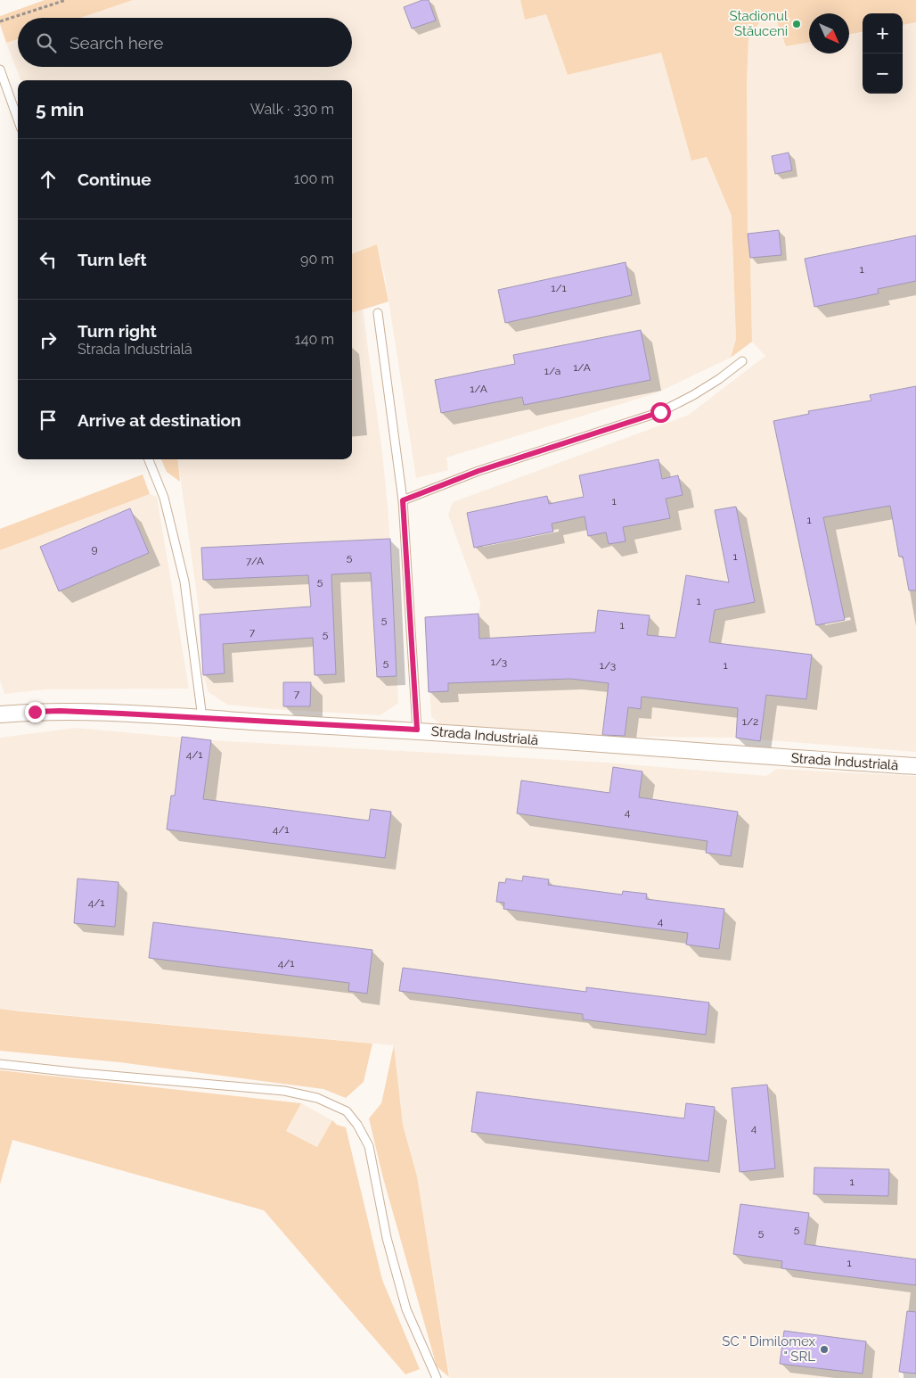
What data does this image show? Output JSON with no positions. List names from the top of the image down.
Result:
{
  "streets": {
    "street": ["Strada Industrială"]
  },
  "places": ["Stadionul Stăuceni", "SC \" Dimilomex \" SRL"],
  "house_numbers": [
    "1",
    "1/1",
    "1/A",
    "1/a",
    "1/A",
    "1",
    "1",
    "9",
    "1",
    "5",
    "7/A",
    "5",
    "1",
    "5",
    "1",
    "7",
    "5",
    "1/3",
    "5",
    "1/3",
    "1",
    "7",
    "1/2",
    "4/1",
    "4",
    "4/1",
    "4/1",
    "4",
    "4/1",
    "4",
    "1",
    "5",
    "5",
    "1"
  ],
  "north": "bottom right",
  "page": {
    "map_buttons": ["+", "−"],
    "search": "Search here",
    "heading": ["5 min", "Walk · 330 m"],
    "list": [
      ["Continue", "100 m"],
      ["Turn left", "90 m"],
      ["Turn right", "Strada Industrială", "140 m"],
      "Arrive at destination"
    ]
  }
}
